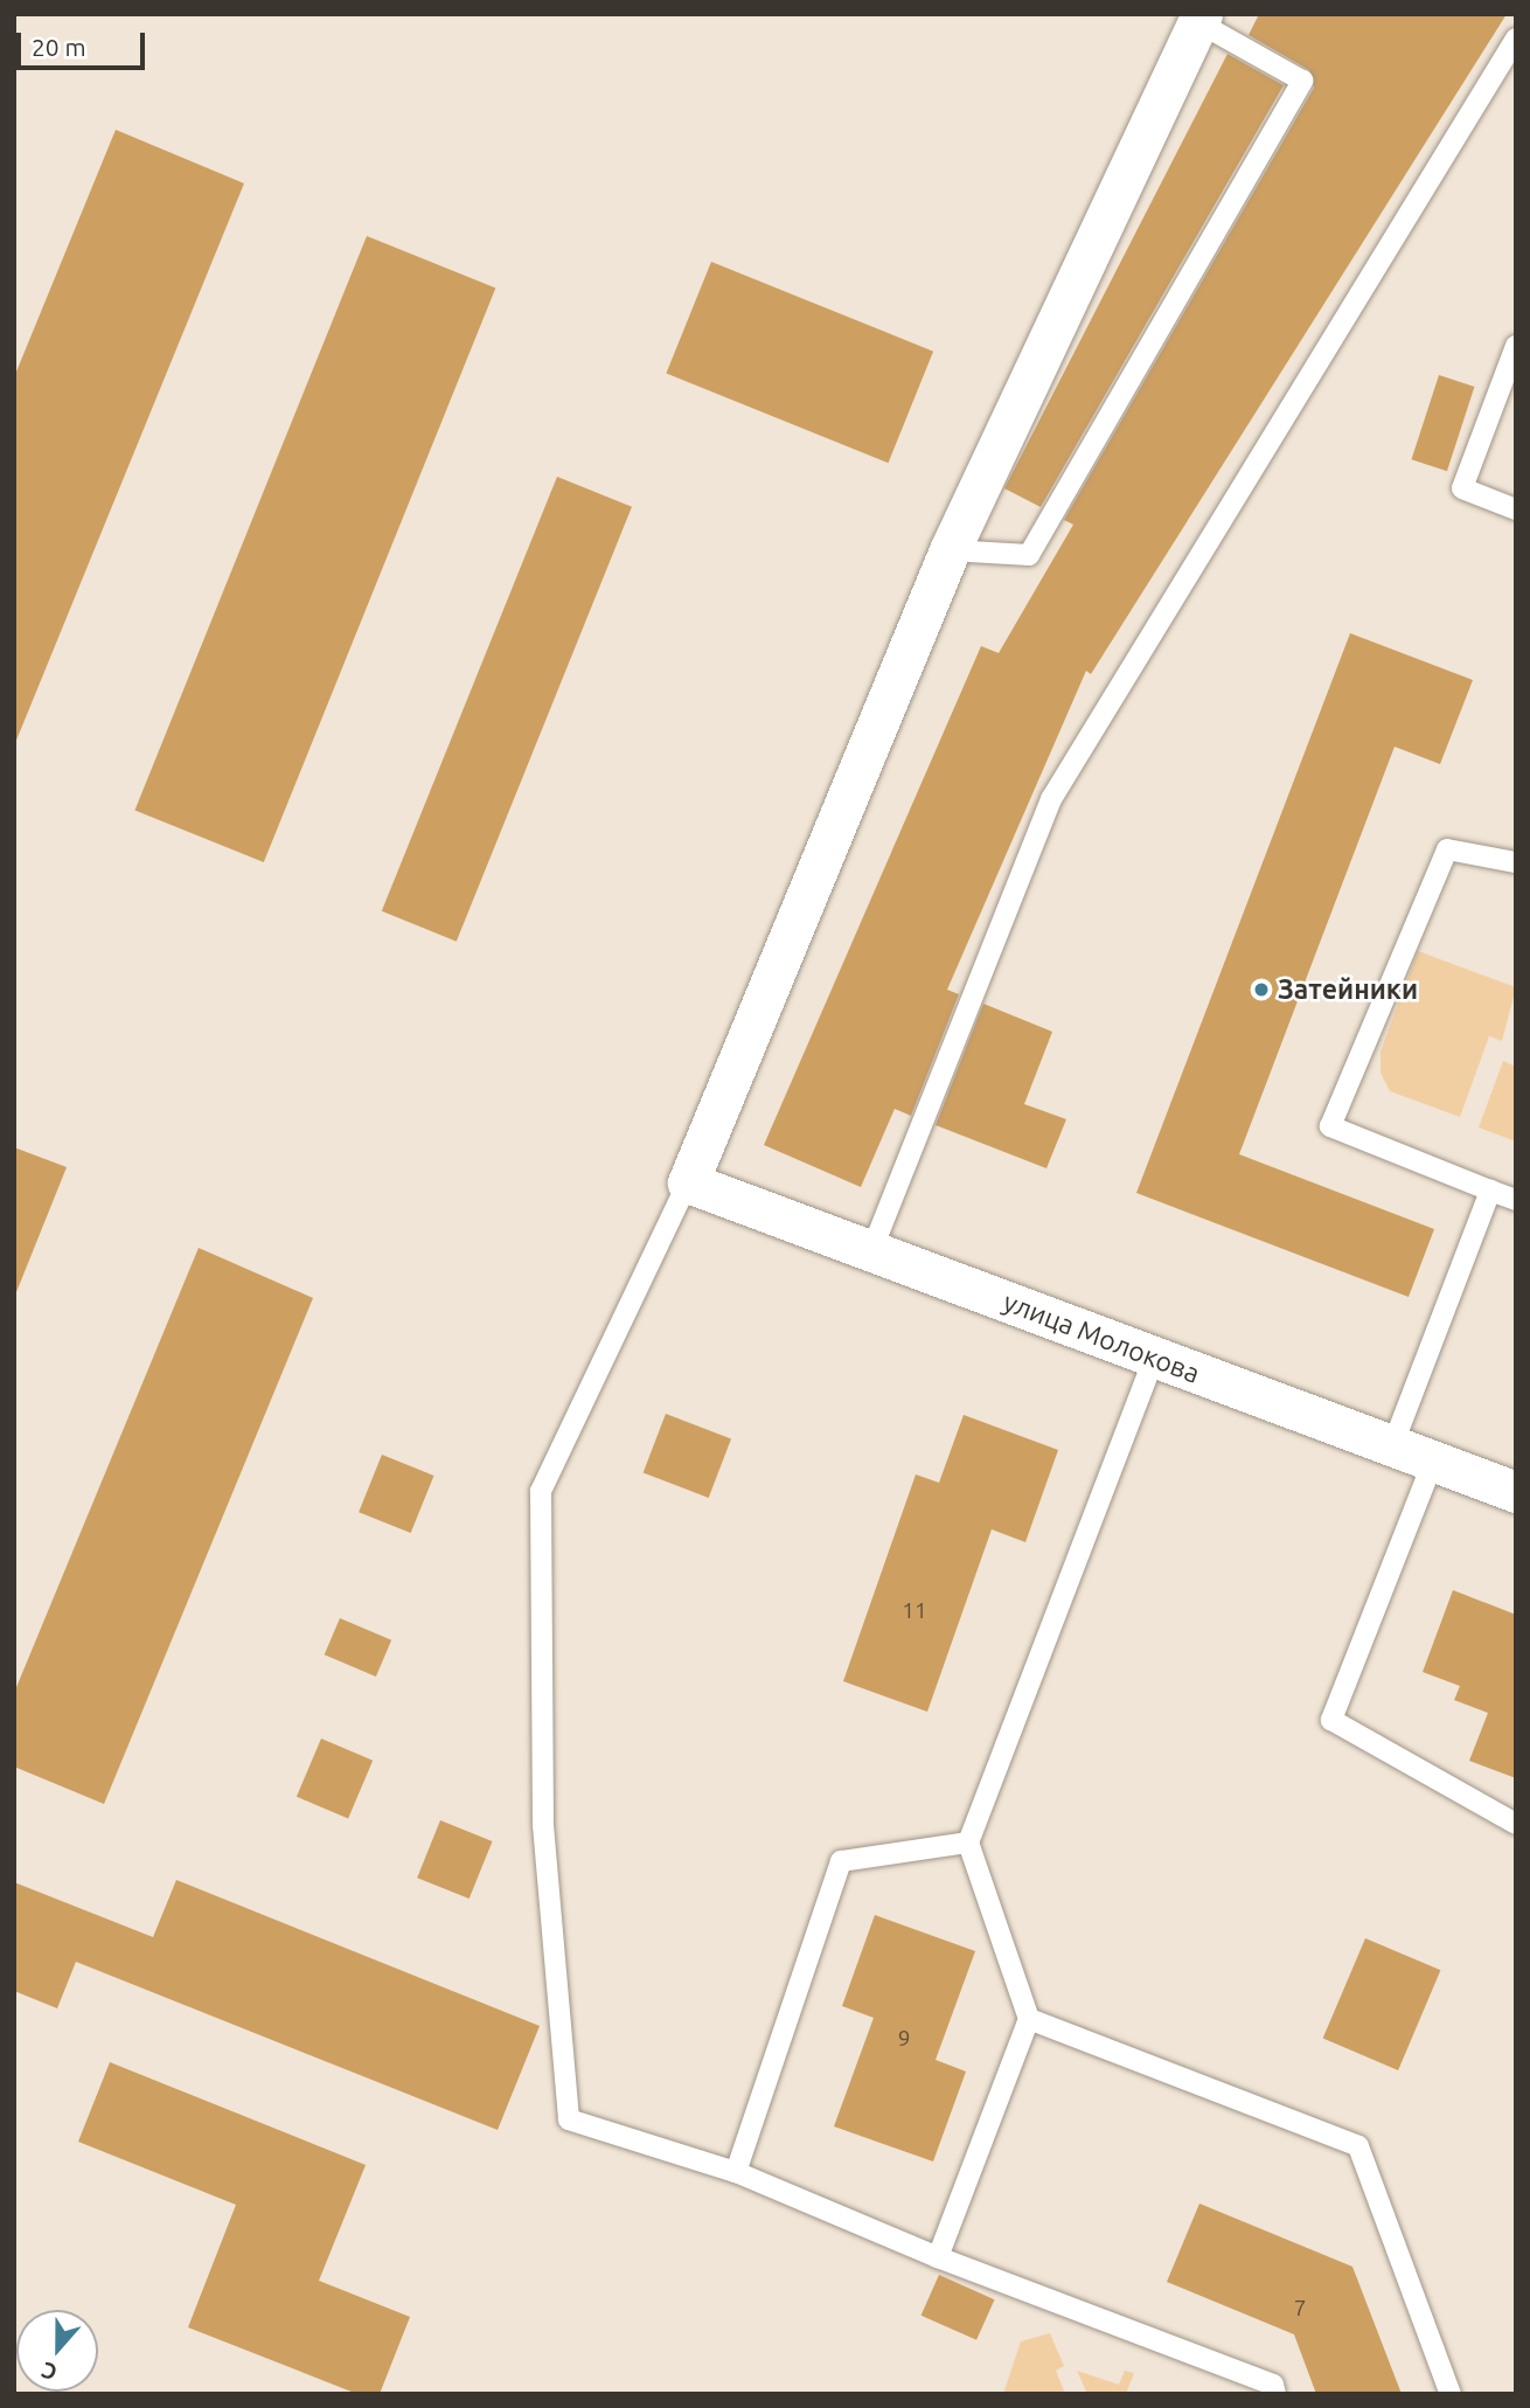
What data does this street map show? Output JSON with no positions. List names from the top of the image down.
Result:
{
  "streets": {
    "street": ["улица Молокова"]
  },
  "places": ["Затейники"],
  "house_numbers": ["11", "9", "7"],
  "scale_bar": "20 m",
  "north": "bottom"
}
